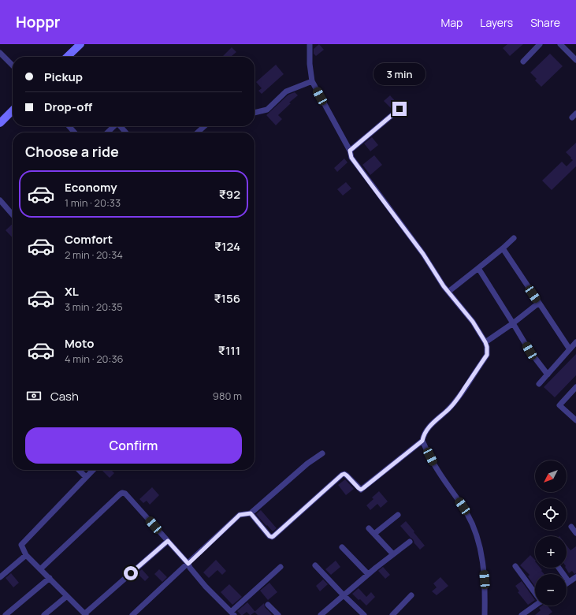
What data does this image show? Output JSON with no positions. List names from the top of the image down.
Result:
{
  "north": "bottom left",
  "page": {
    "header": "Hoppr",
    "nav": ["Map", "Layers", "Share"],
    "banner": ["Pickup", "Drop-off"],
    "bubble": "3 min",
    "heading": "Choose a ride",
    "list": [
      {
        "name": "Economy",
        "note": "1 min · 20:33",
        "value": "₹92"
      },
      {
        "name": "Comfort",
        "note": "2 min · 20:34",
        "value": "₹124"
      },
      {
        "name": "XL",
        "note": "3 min · 20:35",
        "value": "₹156"
      },
      {
        "name": "Moto",
        "note": "4 min · 20:36",
        "value": "₹111"
      }
    ],
    "pay": ["Cash", "980 m"],
    "buttons": "Confirm",
    "map_buttons": ["+", "−"]
  }
}
